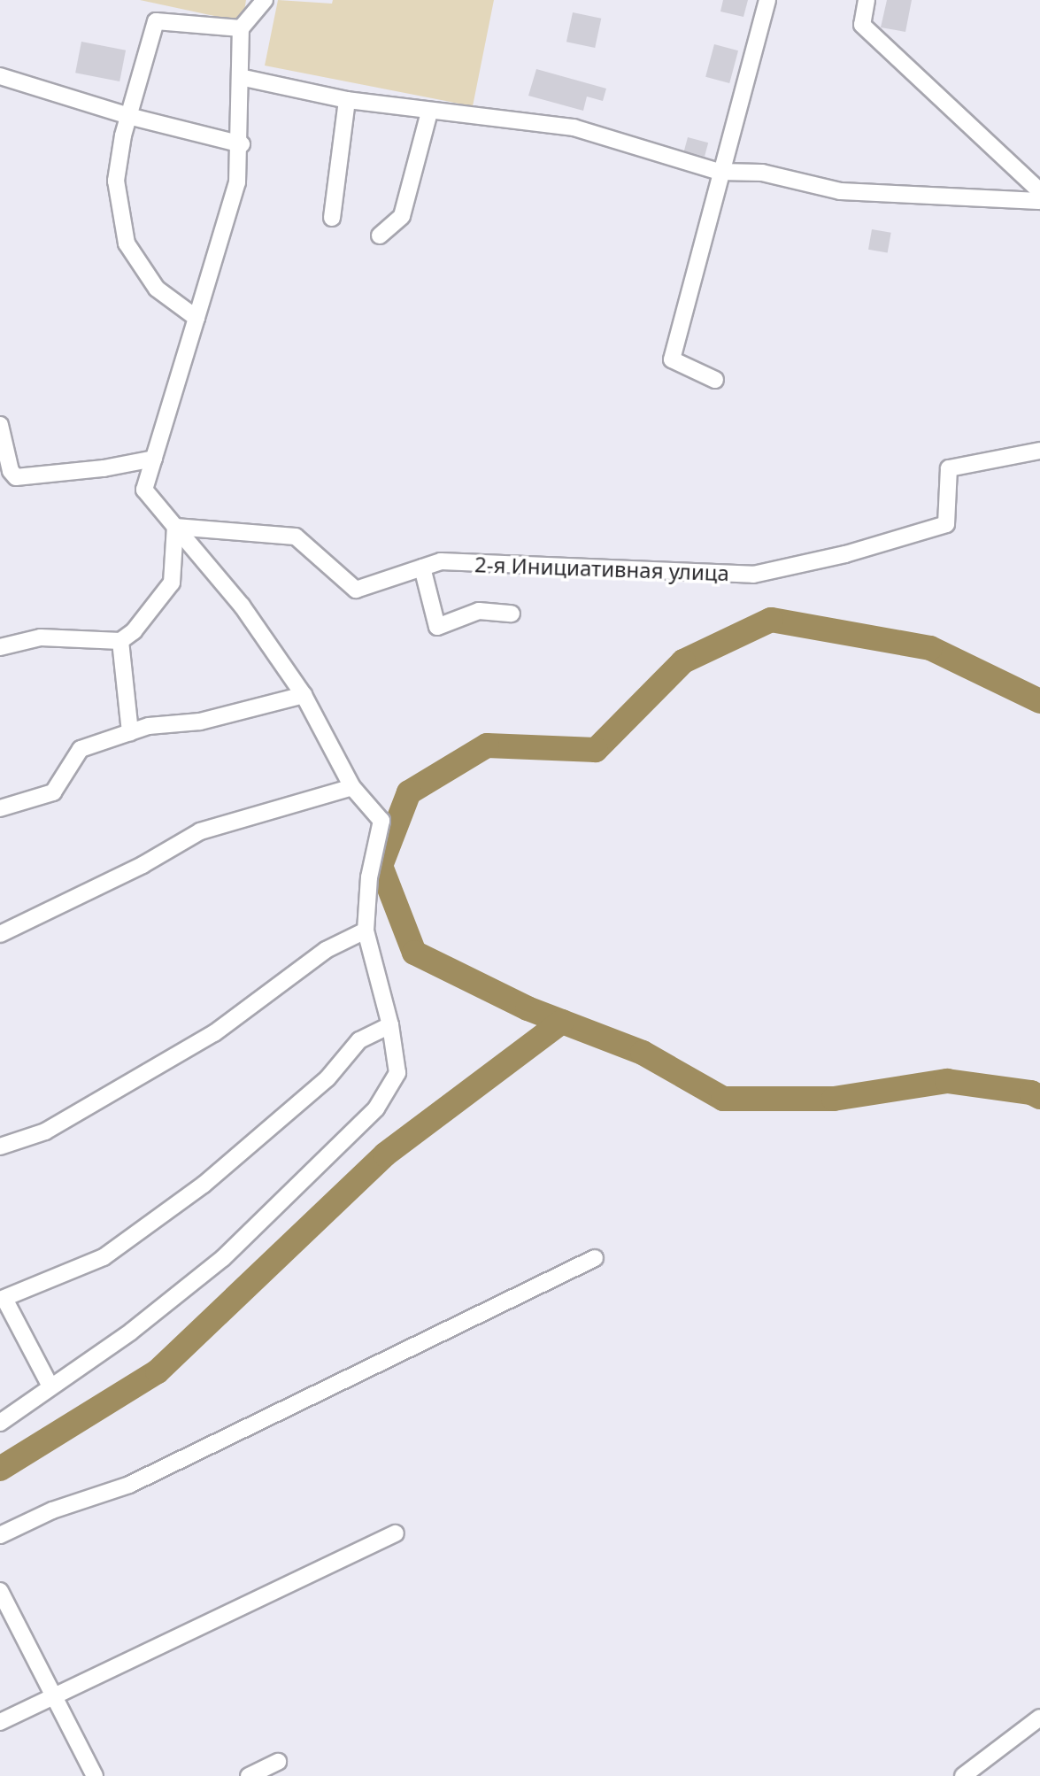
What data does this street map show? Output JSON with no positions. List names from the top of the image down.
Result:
{
  "streets": {
    "street": ["2-я Инициативная улица"]
  }
}
